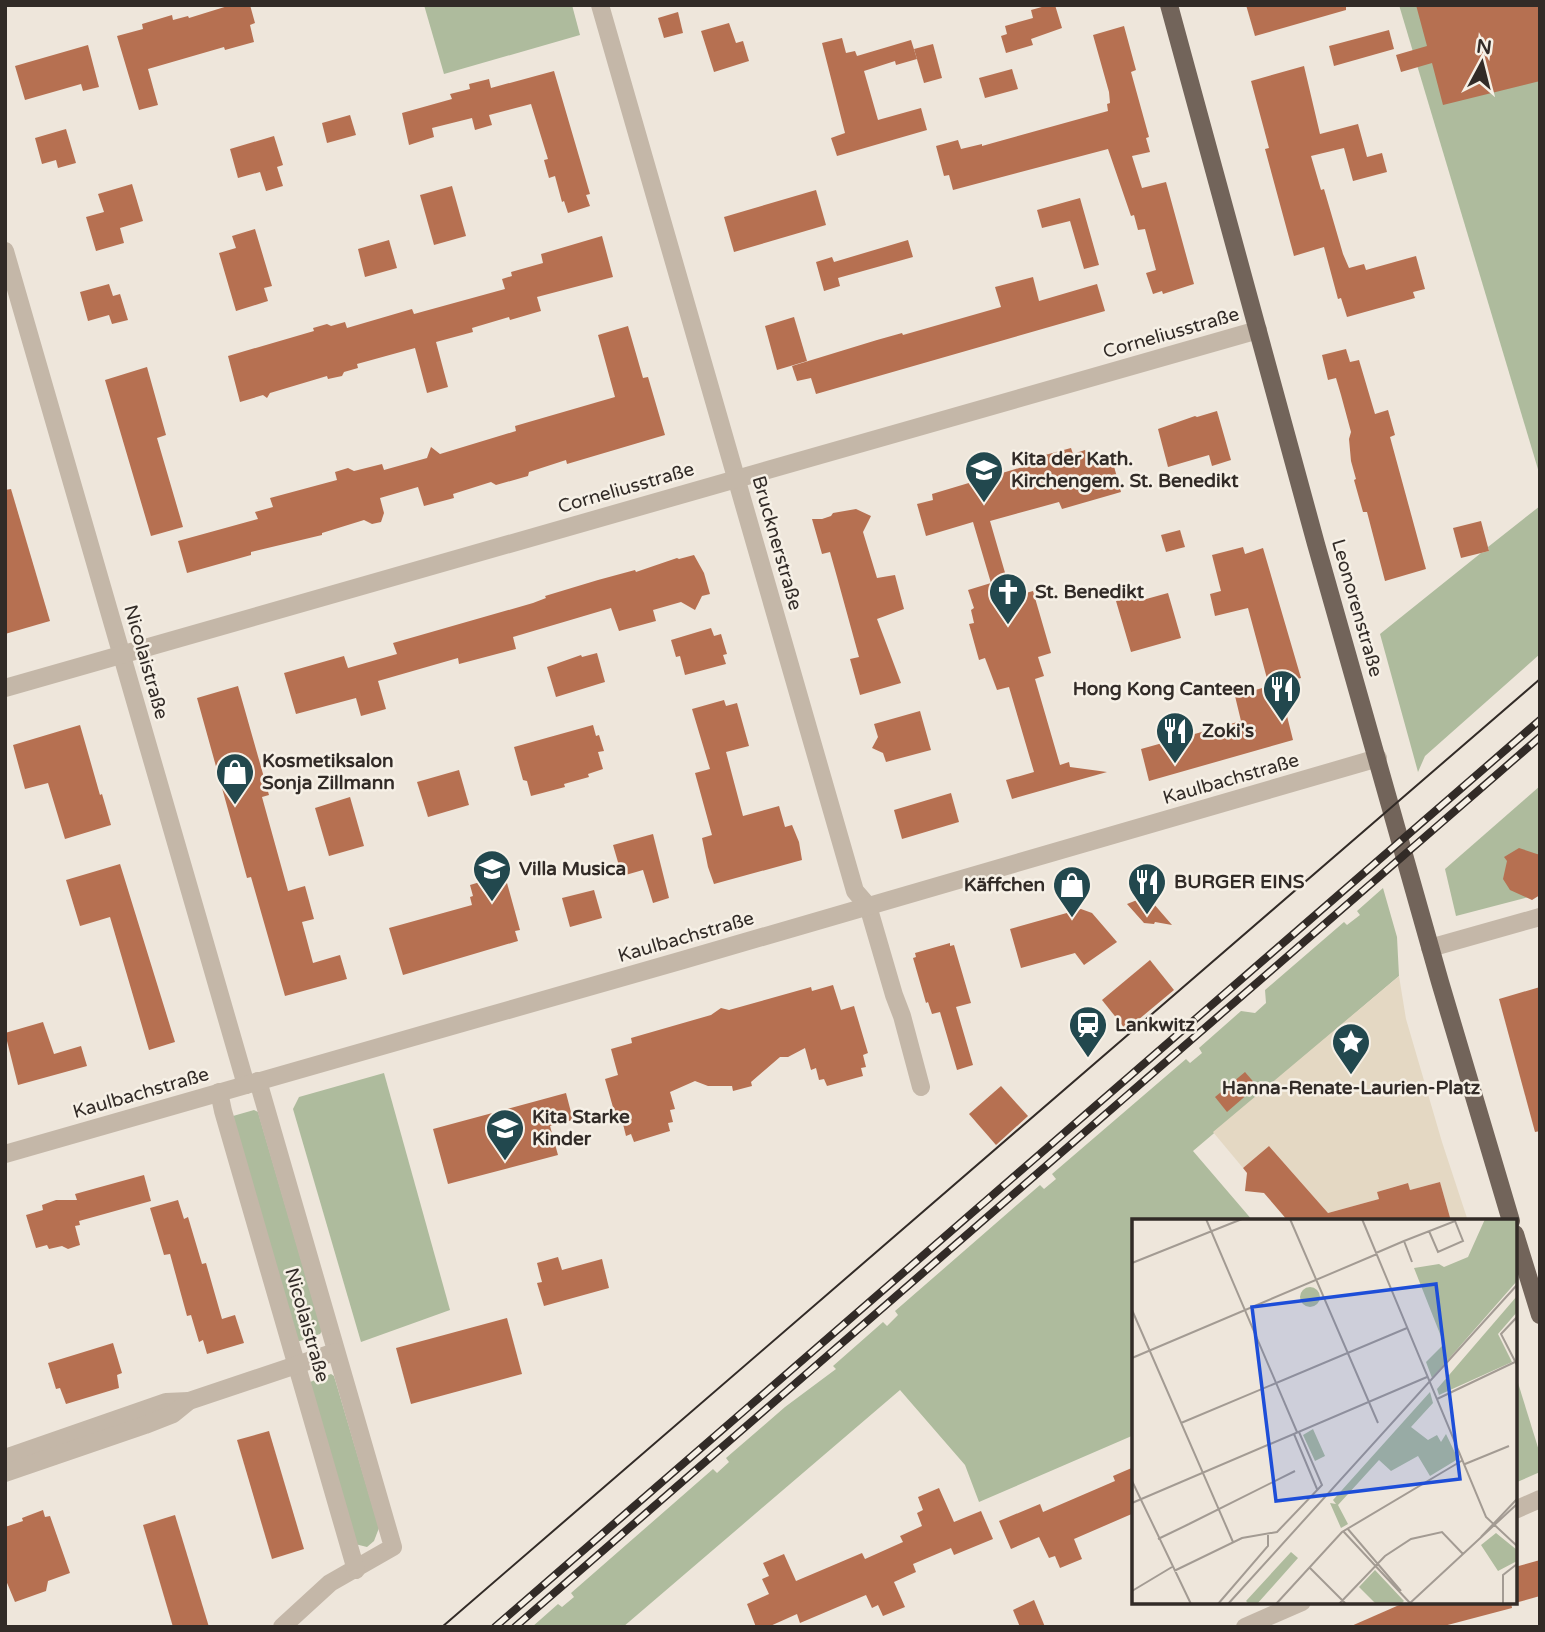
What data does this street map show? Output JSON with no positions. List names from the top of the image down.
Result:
{
  "streets": {
    "main road": ["Leonorenstraße"],
    "street": [
      "Corneliusstraße",
      "Brucknerstraße",
      "Nicolaistraße",
      "Kaulbachstraße"
    ]
  },
  "crossings": [
    ["Corneliusstraße", "Brucknerstraße"],
    ["Corneliusstraße", "Leonorenstraße"],
    ["Corneliusstraße", "Nicolaistraße"],
    ["Brucknerstraße", "Kaulbachstraße"],
    ["Leonorenstraße", "Kaulbachstraße"],
    ["Nicolaistraße", "Kaulbachstraße"]
  ],
  "places": {
    "school or university": ["Kita der Kath. Kirchengem. St. Benedikt", "Villa Musica", "Kita Starke Kinder"],
    "church": ["St. Benedikt"],
    "restaurant": ["Hong Kong Canteen", "Zoki's", "BURGER EINS"],
    "shop": ["Kosmetiksalon Sonja Zillmann", "Käffchen"],
    "station": ["Lankwitz"],
    "place": ["Hanna-Renate-Laurien-Platz"]
  },
  "north": "top"
}
